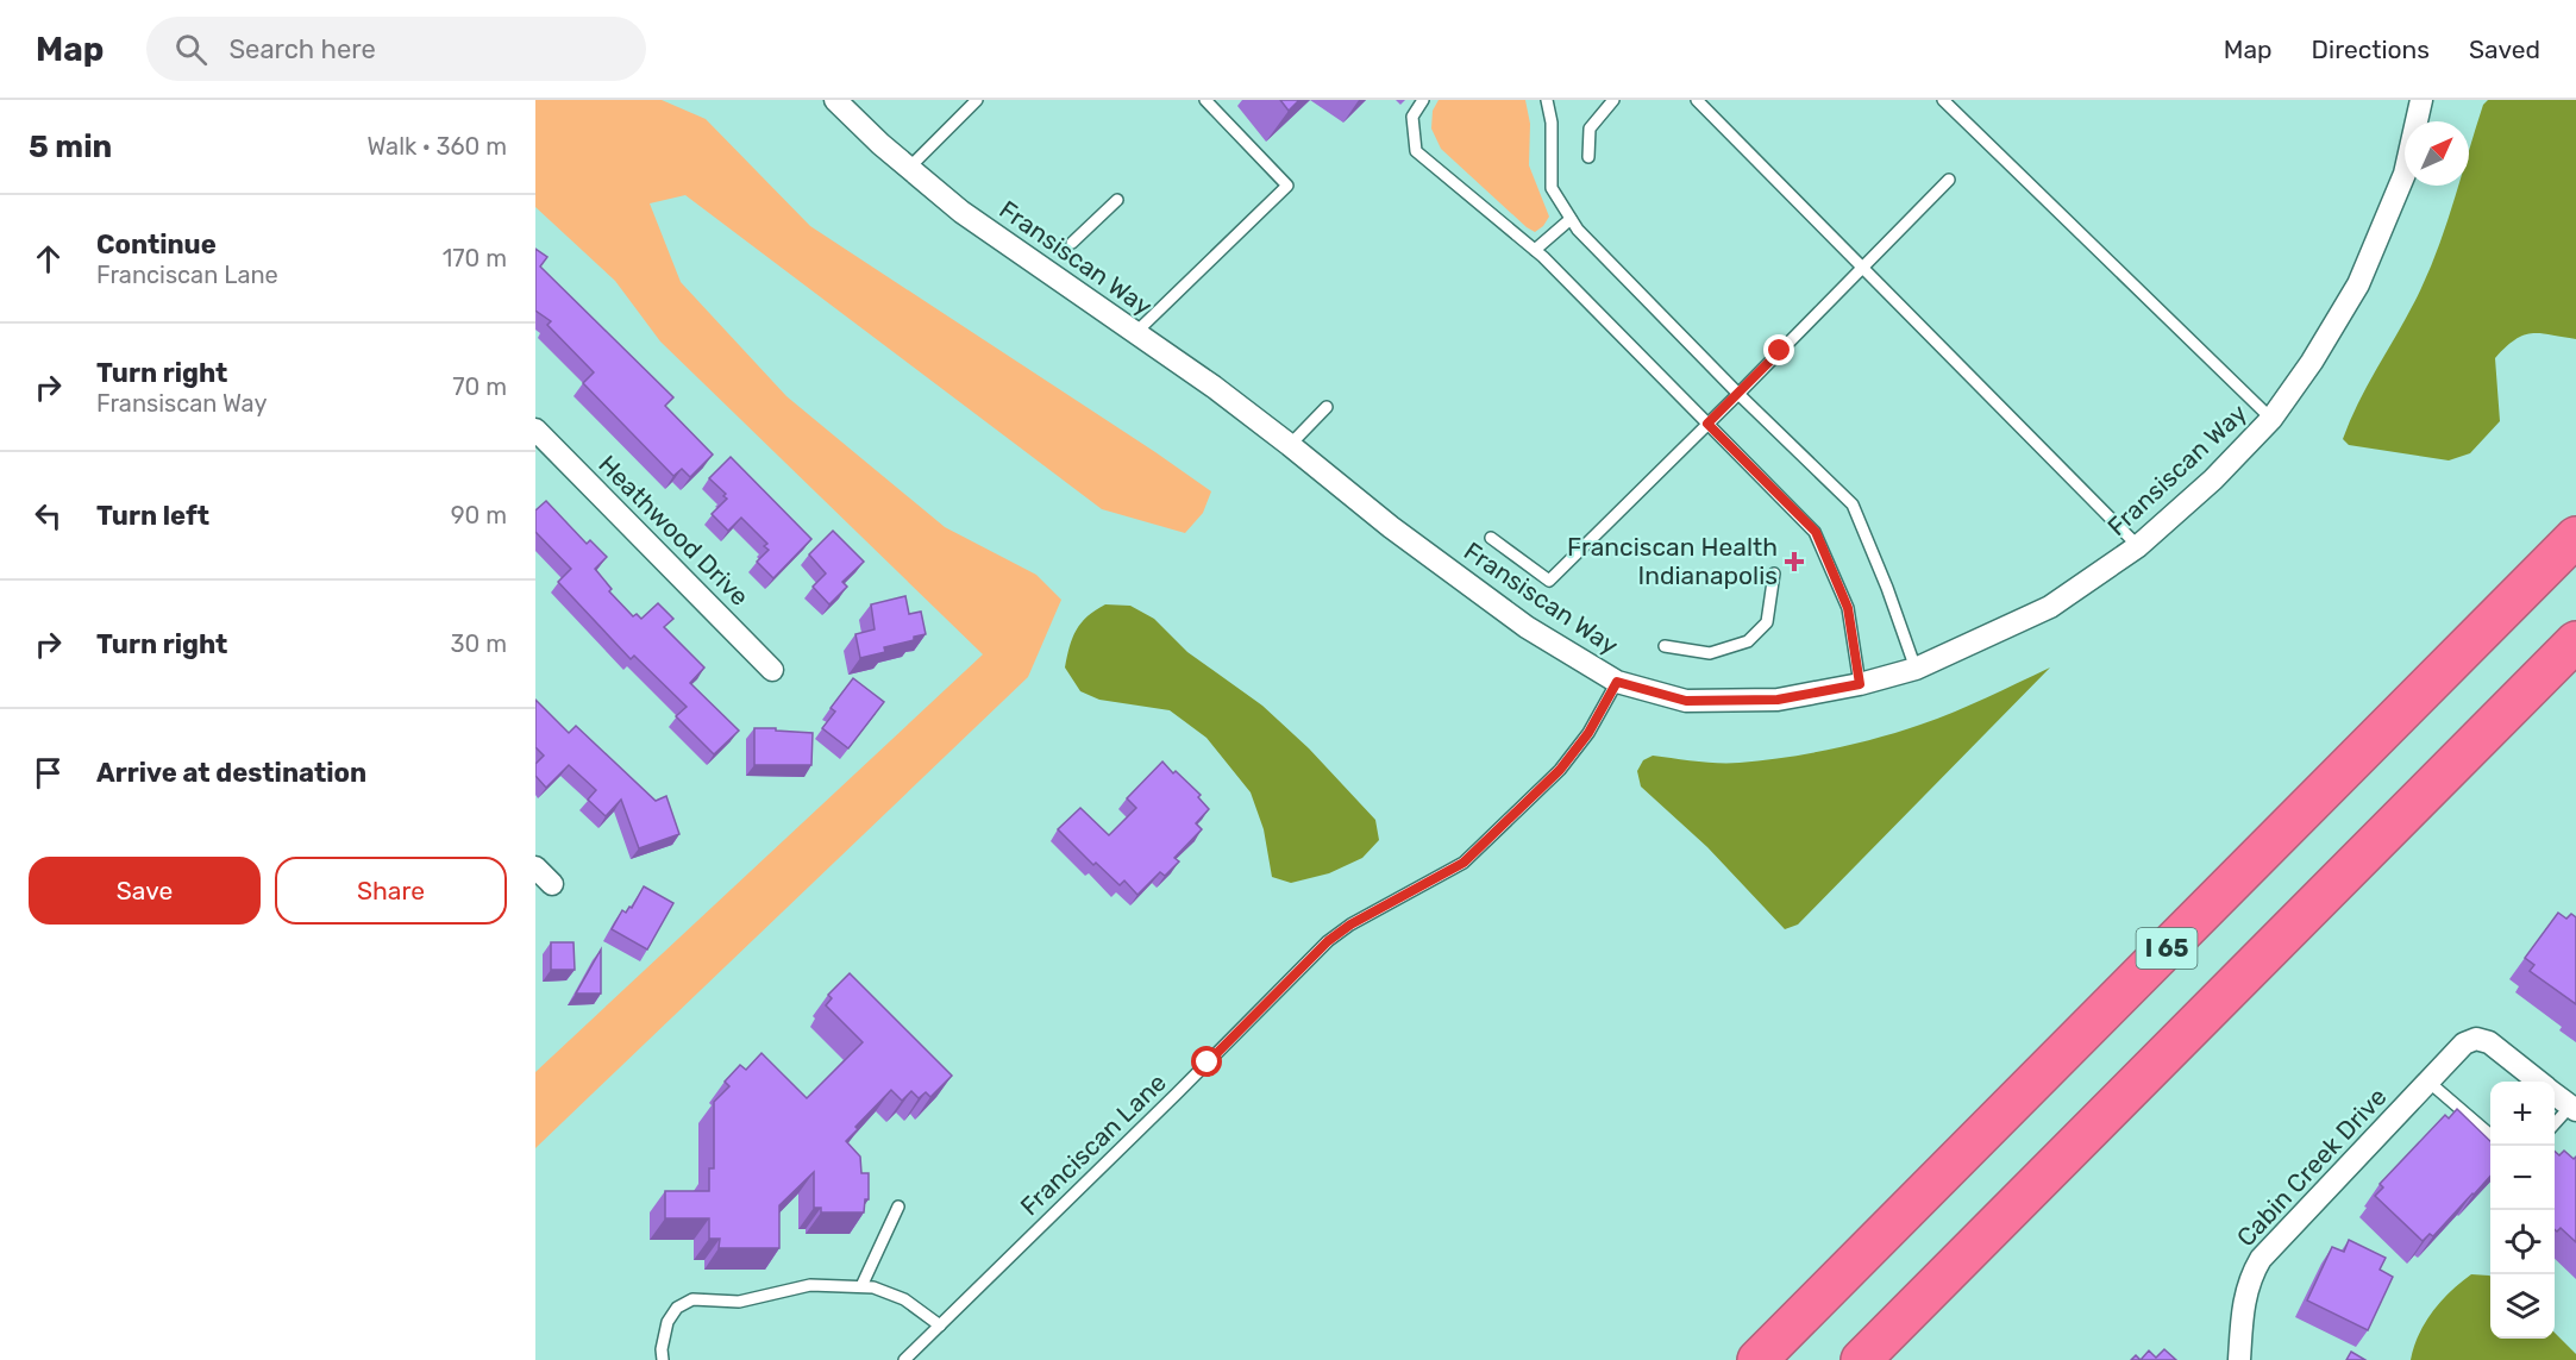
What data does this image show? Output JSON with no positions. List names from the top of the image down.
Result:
{
  "streets": {
    "highway": ["I 65"],
    "street": ["Fransiscan Way", "Heathwood Drive", "Cabin Creek Drive"],
    "lane": ["Franciscan Lane"]
  },
  "crossings": [
    ["Fransiscan Way", "Franciscan Lane"]
  ],
  "places": {
    "health": ["Franciscan Health Indianapolis"]
  },
  "north": "top right",
  "page": {
    "header": "Map",
    "search": "Search here",
    "nav": ["Map", "Directions", "Saved"],
    "heading": ["5 min", "Walk · 360 m"],
    "list": [
      ["Continue", "Franciscan Lane", "170 m"],
      ["Turn right", "Fransiscan Way", "70 m"],
      ["Turn left", "90 m"],
      ["Turn right", "30 m"],
      "Arrive at destination"
    ],
    "buttons": ["Save", "Share"],
    "map_buttons": ["+", "−"]
  }
}
